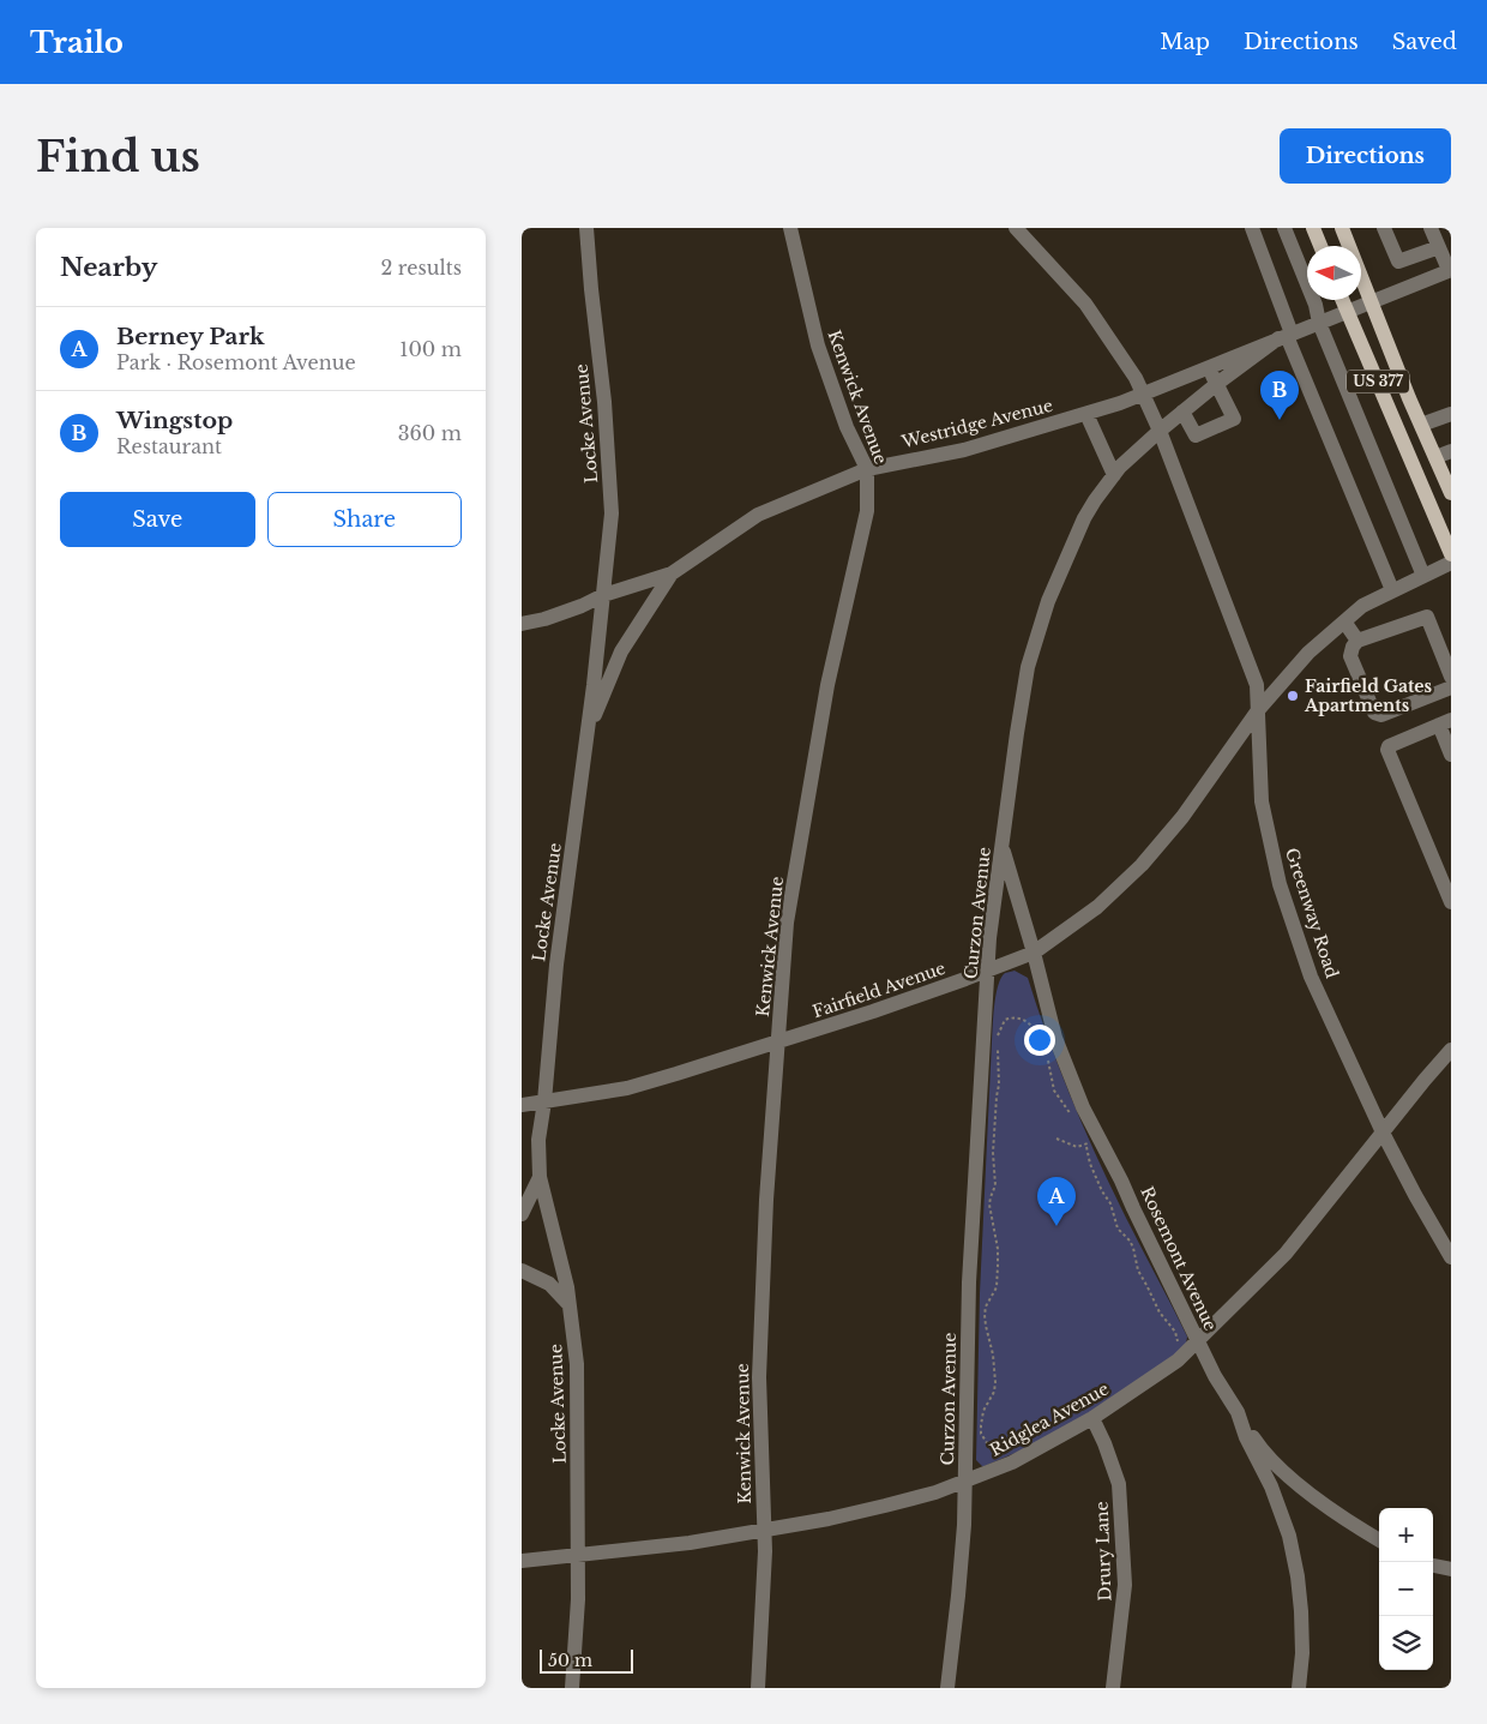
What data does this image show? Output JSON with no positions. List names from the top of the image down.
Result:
{
  "streets": {
    "main road": ["US 377"],
    "street": [
      "Kenwick Avenue",
      "Locke Avenue",
      "Westridge Avenue",
      "Curzon Avenue",
      "Greenway Road",
      "Fairfield Avenue",
      "Rosemont Avenue",
      "Ridglea Avenue",
      "Drury Lane"
    ]
  },
  "crossings": [
    ["US 377", "Westridge Avenue"],
    ["Kenwick Avenue", "Westridge Avenue"],
    ["Kenwick Avenue", "Fairfield Avenue"],
    ["Kenwick Avenue", "Ridglea Avenue"],
    ["Locke Avenue", "Westridge Avenue"],
    ["Locke Avenue", "Fairfield Avenue"],
    ["Locke Avenue", "Ridglea Avenue"],
    ["Curzon Avenue", "Greenway Road"],
    ["Curzon Avenue", "Fairfield Avenue"],
    ["Curzon Avenue", "Rosemont Avenue"],
    ["Curzon Avenue", "Ridglea Avenue"],
    ["Greenway Road", "Fairfield Avenue"],
    ["Greenway Road", "Ridglea Avenue"],
    ["Fairfield Avenue", "Rosemont Avenue"],
    ["Rosemont Avenue", "Ridglea Avenue"],
    ["Ridglea Avenue", "Drury Lane"]
  ],
  "places": ["Fairfield Gates Apartments"],
  "scale_bar": "50 m",
  "north": "left",
  "page": {
    "header": "Trailo",
    "nav": ["Map", "Directions", "Saved"],
    "buttons": [
      "Directions",
      ["Save", "Share"]
    ],
    "title": "Find us",
    "heading": ["Nearby", "2 results"],
    "list": [
      {
        "mark": "A",
        "name": "Berney Park",
        "note": "Park · Rosemont Avenue",
        "value": "100 m"
      },
      {
        "mark": "B",
        "name": "Wingstop",
        "note": "Restaurant",
        "value": "360 m"
      }
    ],
    "pins": ["B", "A"],
    "map_buttons": ["+", "−"],
    "scale": "50 m"
  }
}
